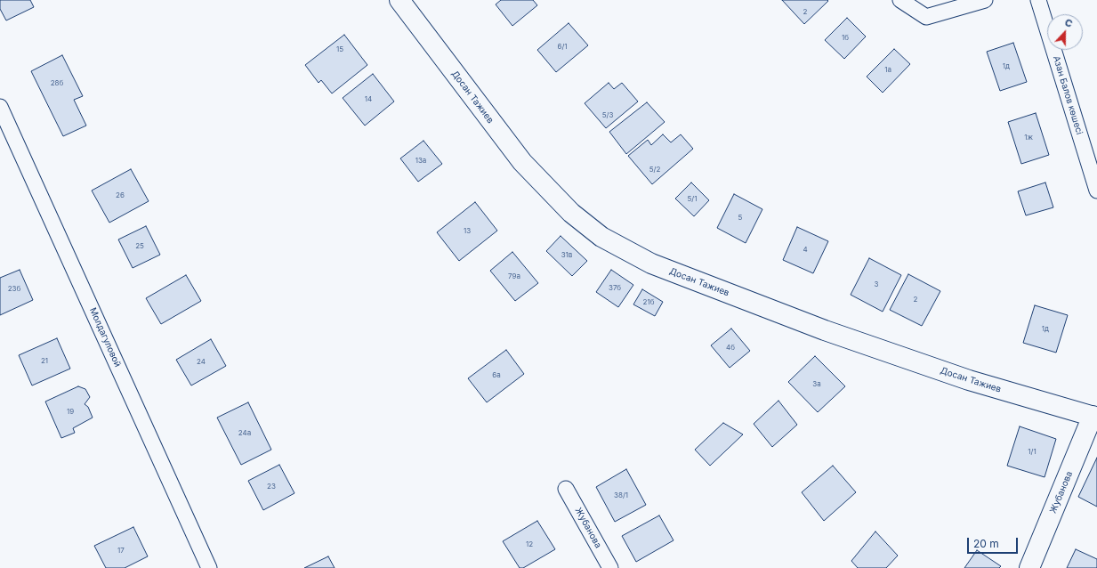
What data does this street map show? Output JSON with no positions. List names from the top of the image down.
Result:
{
  "streets": {
    "street": [
      "Азан Балов көшесі",
      "Досан Тажиев",
      "Молдагуловой",
      "Жубанова"
    ]
  },
  "crossings": [
    ["Досан Тажиев", "Жубанова"]
  ],
  "house_numbers": [
    "2",
    "1б",
    "6/1",
    "15",
    "1д",
    "1а",
    "28б",
    "14",
    "5/3",
    "1ж",
    "13а",
    "5/2",
    "26",
    "5/1",
    "5",
    "13",
    "25",
    "4",
    "31в",
    "79а",
    "3",
    "37б",
    "23б",
    "2",
    "21б",
    "1д",
    "4б",
    "21",
    "24",
    "6а",
    "3а",
    "19",
    "24а",
    "1/1",
    "23",
    "38/1",
    "12",
    "17"
  ],
  "scale_bar": "20 m",
  "north": "top"
}
